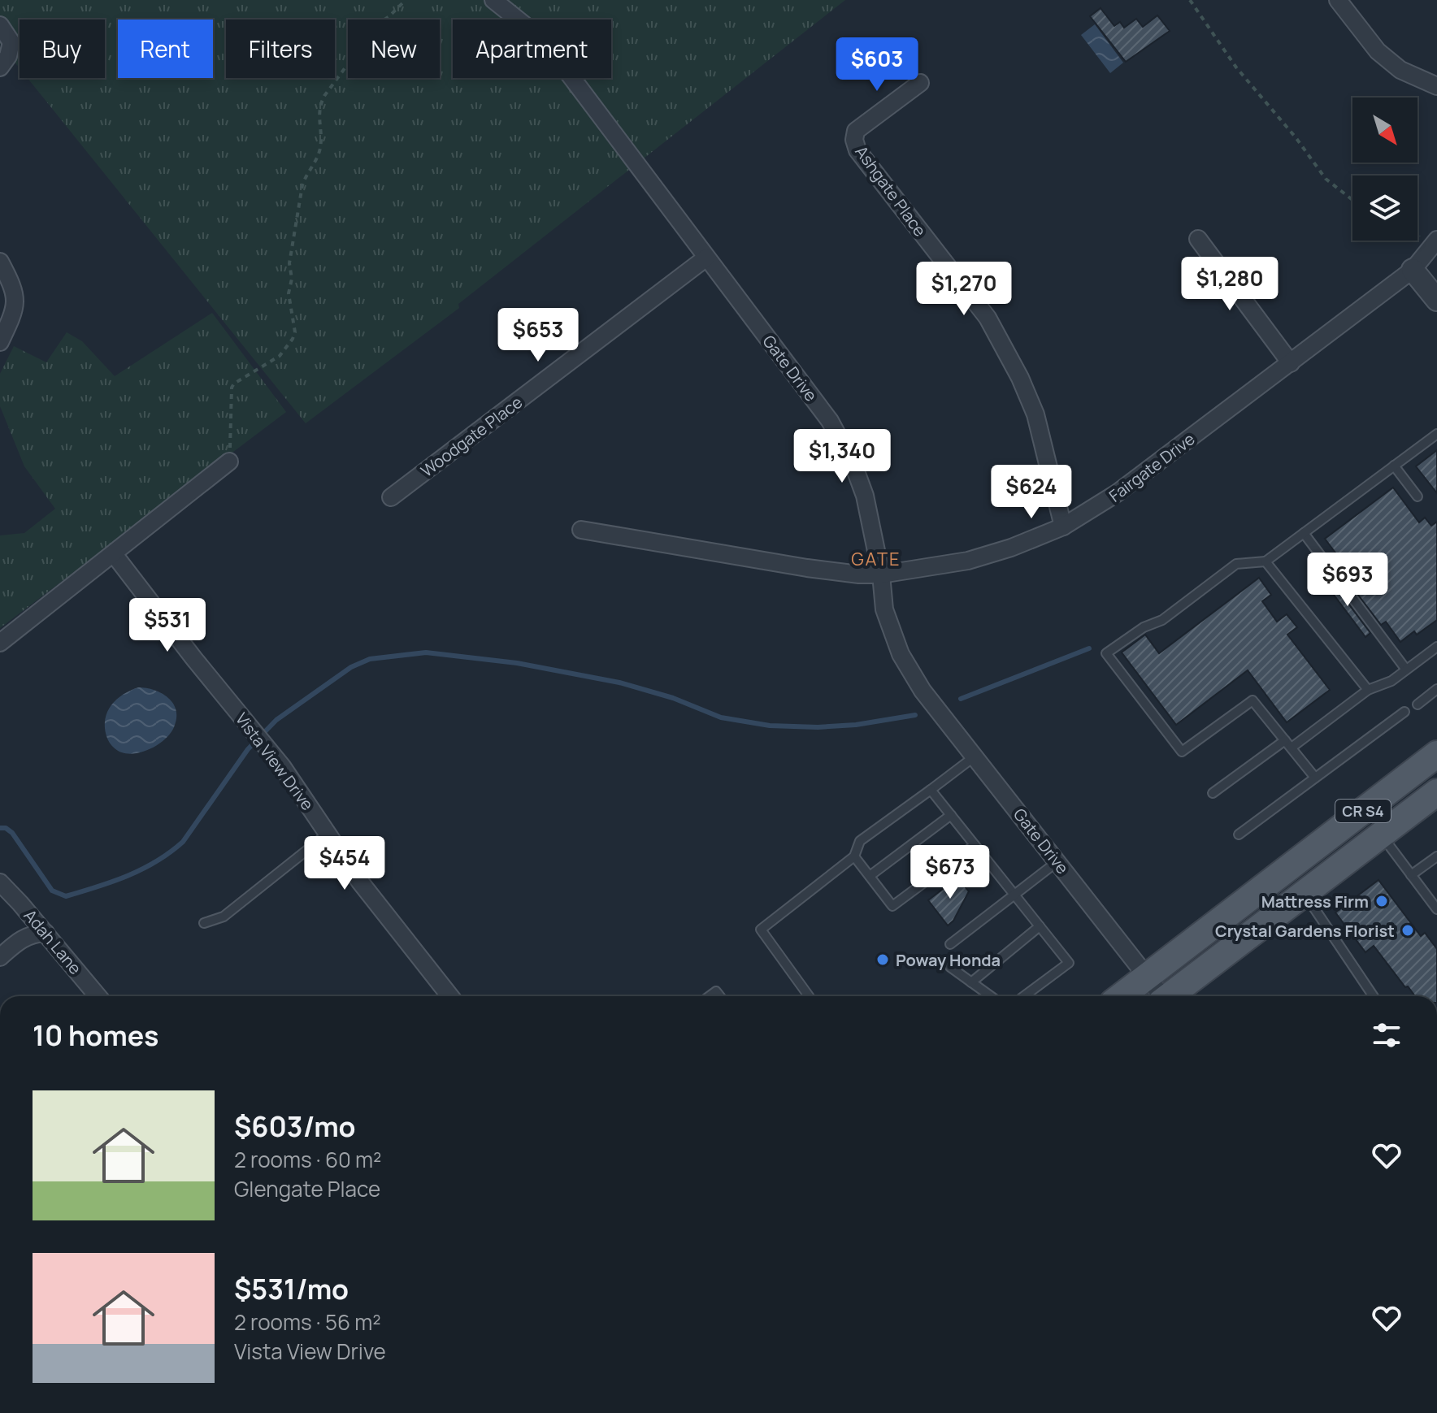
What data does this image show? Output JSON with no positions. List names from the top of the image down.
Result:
{
  "streets": {
    "main road": ["CR S4"],
    "street": [
      "Ashgate Place",
      "Gate Drive",
      "Woodgate Place",
      "Fairgate Drive",
      "Vista View Drive",
      "Adah Lane"
    ]
  },
  "crossings": [
    ["Ashgate Place", "Fairgate Drive"],
    ["Gate Drive", "Woodgate Place"],
    ["Gate Drive", "Fairgate Drive"],
    ["Gate Drive", "CR S4"]
  ],
  "districts": ["GATE"],
  "places": ["Mattress Firm", "Crystal Gardens Florist", "Poway Honda"],
  "north": "bottom right",
  "page": {
    "chip": [
      "Buy",
      "Rent",
      "Filters",
      "New",
      "Apartment"
    ],
    "price": [
      "$603",
      "$1,280",
      "$1,270",
      "$653",
      "$1,340",
      "$624",
      "$693",
      "$531",
      "$454",
      "$673"
    ],
    "heading": "10 homes",
    "list": [
      {
        "name": "$603/mo",
        "note": "2 rooms · 60 m² · Glengate Place"
      },
      {
        "name": "$531/mo",
        "note": "2 rooms · 56 m² · Vista View Drive"
      }
    ]
  }
}
